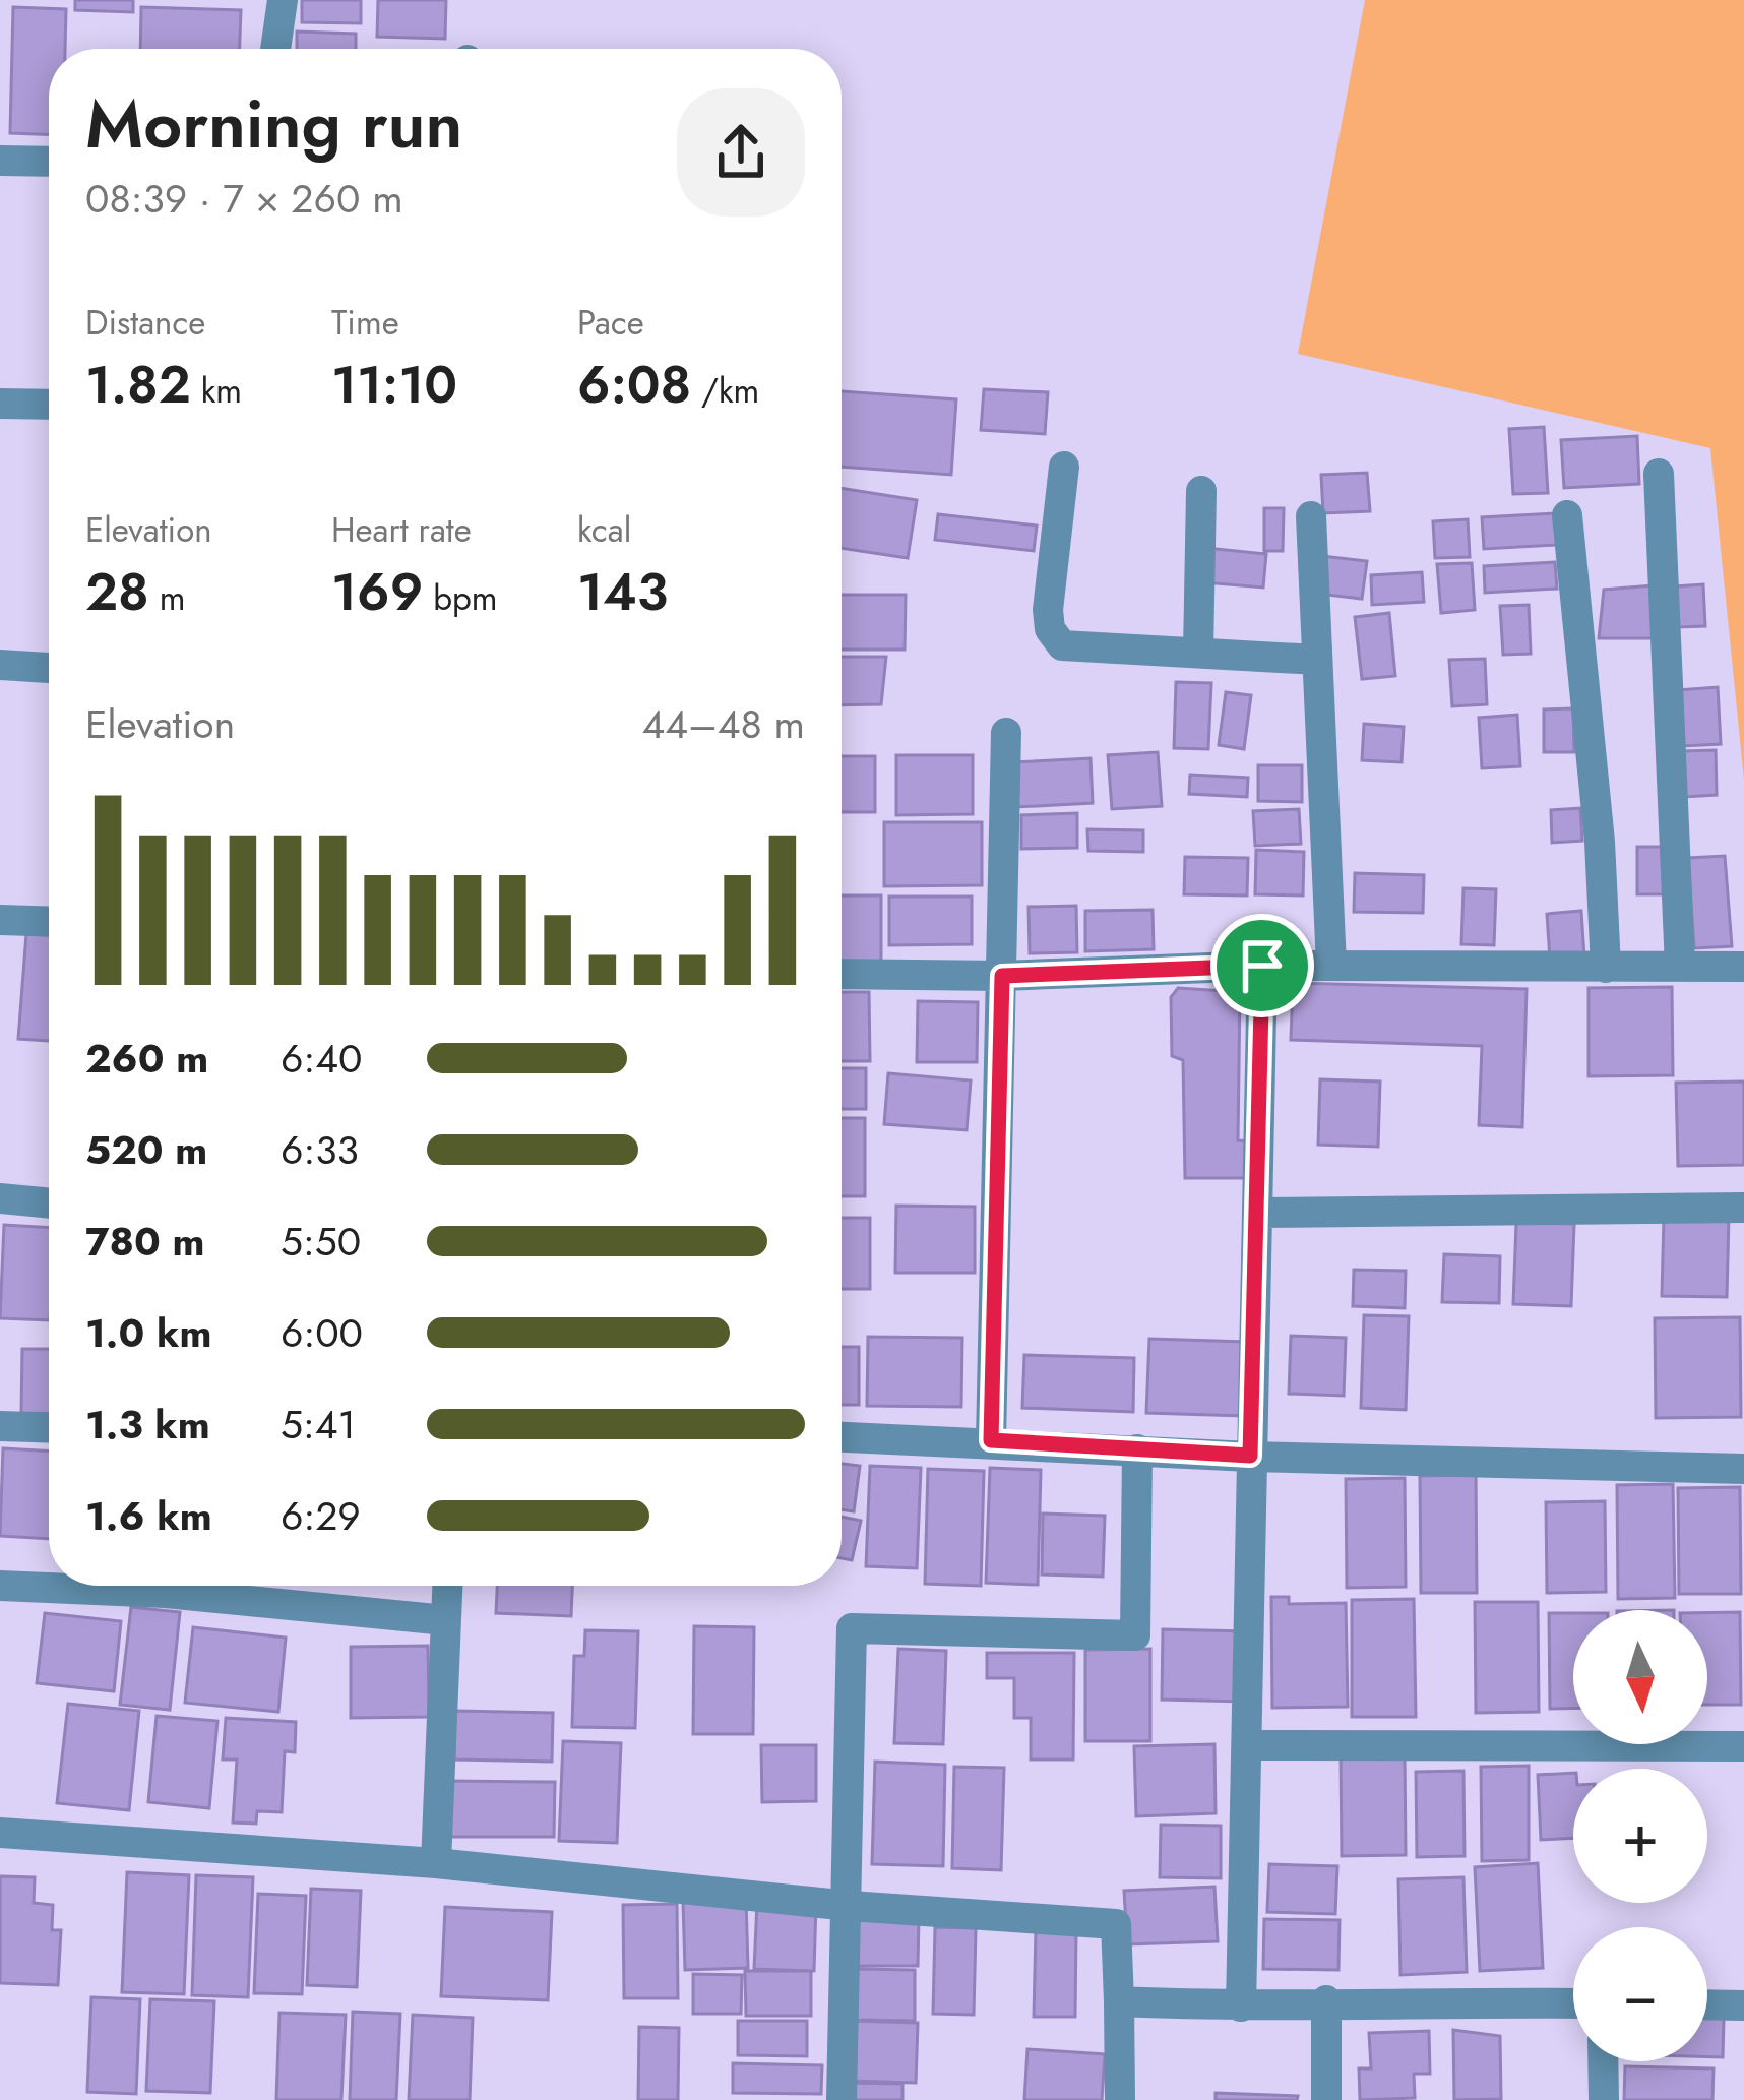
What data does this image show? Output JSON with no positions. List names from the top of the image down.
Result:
{
  "north": "bottom",
  "page": {
    "heading": ["Morning run", "08:39 · 7 × 260 m"],
    "stats": [
      ["Distance", "1.82 km"],
      ["Time", "11:10"],
      ["Pace", "6:08 /km"],
      ["Elevation", "28 m"],
      ["Heart rate", "169 bpm"],
      ["kcal", "143"]
    ],
    "chart": ["Elevation", "44–48 m"],
    "list": [
      {
        "name": "260 m",
        "note": "6:40"
      },
      {
        "name": "520 m",
        "note": "6:33"
      },
      {
        "name": "780 m",
        "note": "5:50"
      },
      {
        "name": "1.0 km",
        "note": "6:00"
      },
      {
        "name": "1.3 km",
        "note": "5:41"
      },
      {
        "name": "1.6 km",
        "note": "6:29"
      }
    ],
    "map_buttons": ["+", "−"]
  }
}
